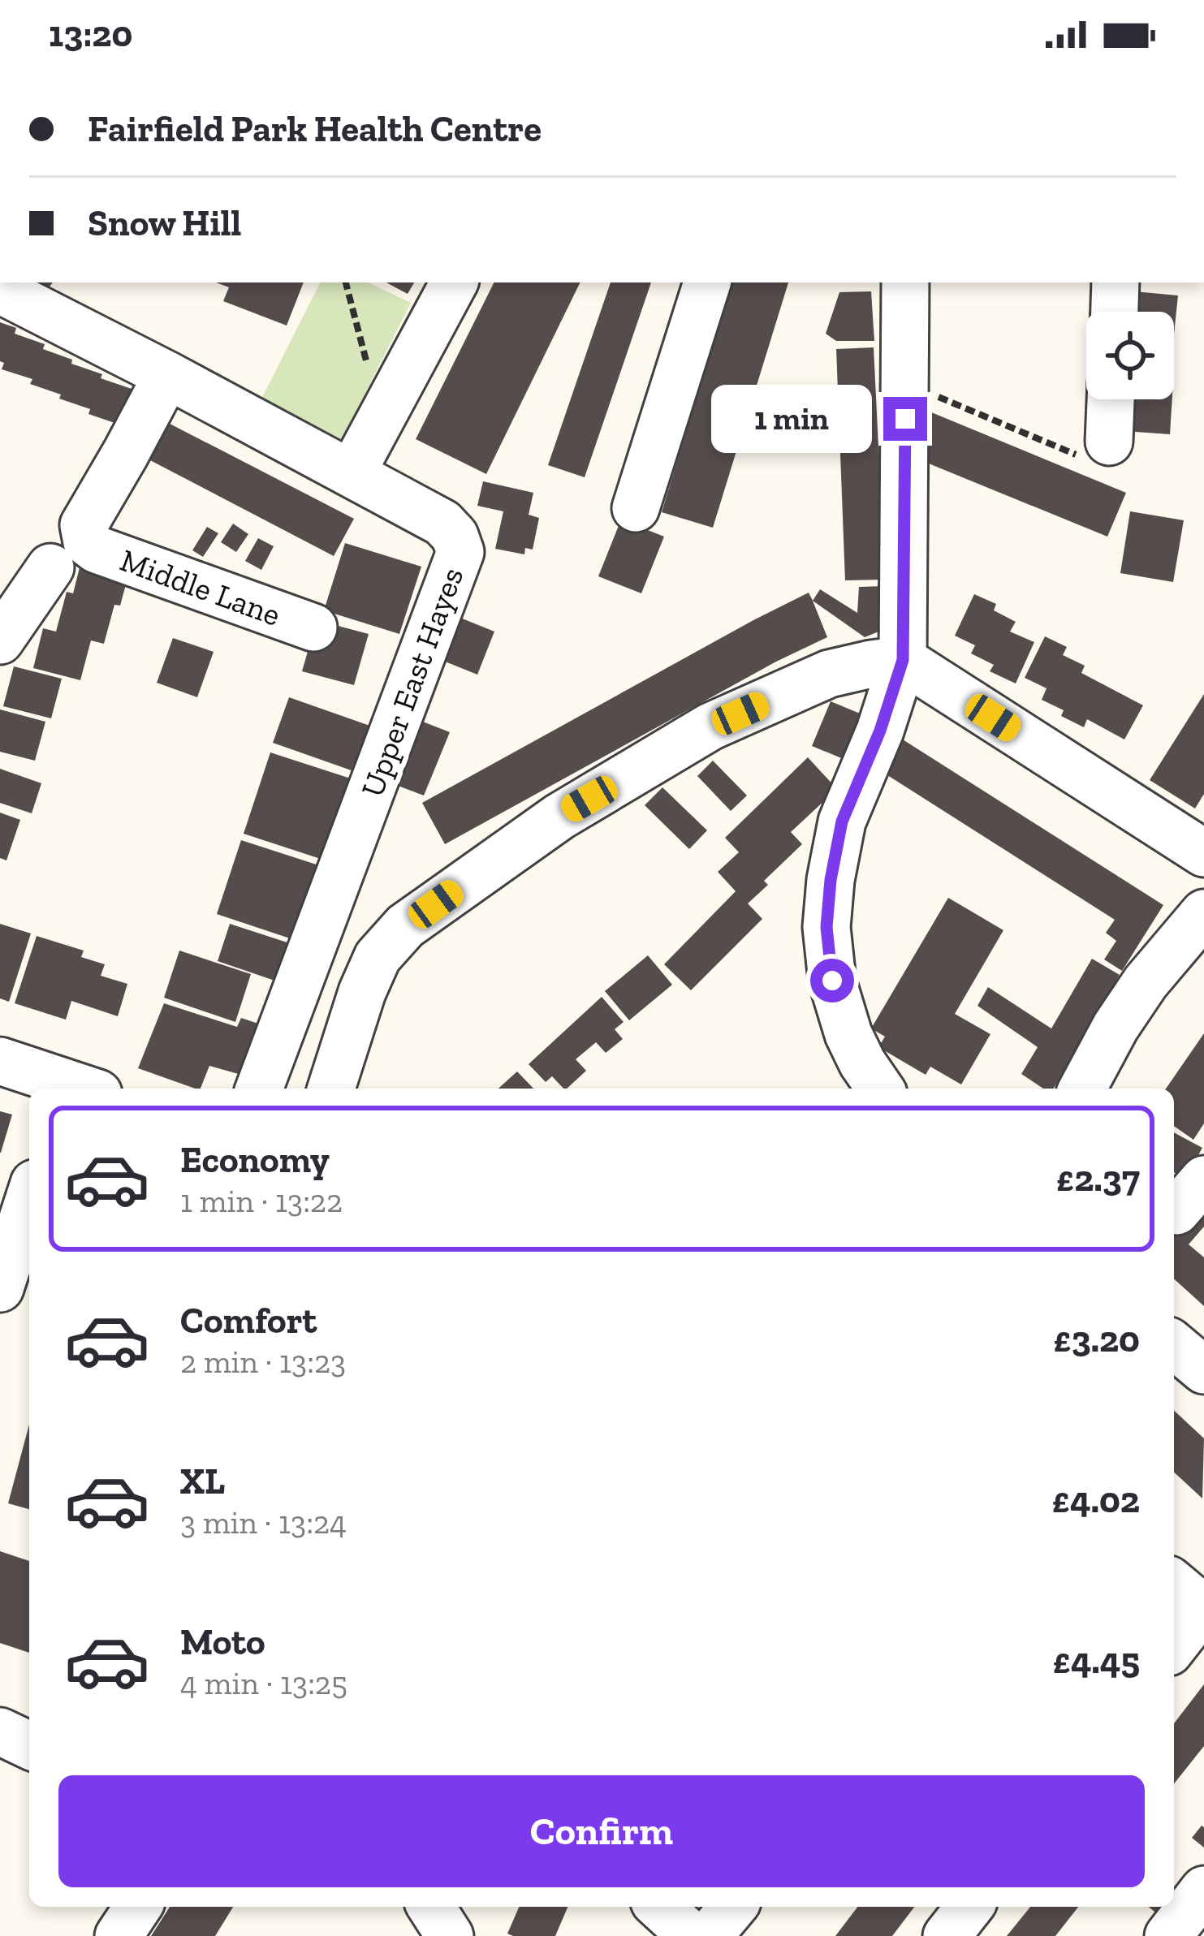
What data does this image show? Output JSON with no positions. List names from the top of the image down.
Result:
{
  "streets": {
    "street": ["Middle Lane", "Upper East Hayes"]
  },
  "crossings": [
    ["Middle Lane", "Upper East Hayes"]
  ],
  "page": {
    "status": "13:20",
    "banner": ["Fairfield Park Health Centre", "Snow Hill"],
    "bubble": "1 min",
    "list": [
      {
        "name": "Economy",
        "note": "1 min · 13:22",
        "value": "£2.37"
      },
      {
        "name": "Comfort",
        "note": "2 min · 13:23",
        "value": "£3.20"
      },
      {
        "name": "XL",
        "note": "3 min · 13:24",
        "value": "£4.02"
      },
      {
        "name": "Moto",
        "note": "4 min · 13:25",
        "value": "£4.45"
      }
    ],
    "buttons": "Confirm"
  }
}
